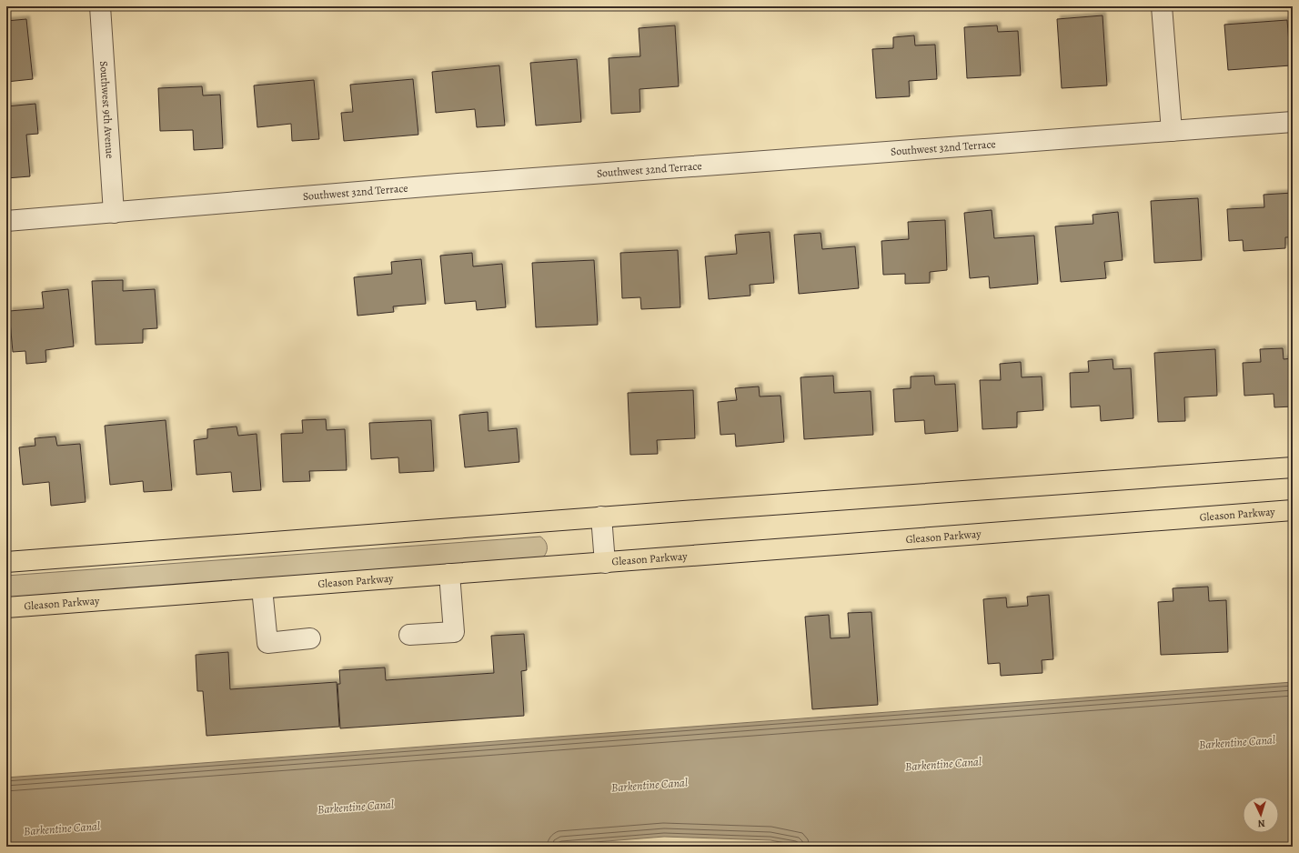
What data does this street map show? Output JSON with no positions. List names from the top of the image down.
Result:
{
  "streets": {
    "main road": ["Gleason Parkway"],
    "street": ["Southwest 9th Avenue", "Southwest 32nd Terrace"]
  },
  "crossings": [
    ["Southwest 9th Avenue", "Southwest 32nd Terrace"]
  ],
  "water": ["Barkentine Canal"],
  "north": "bottom"
}
